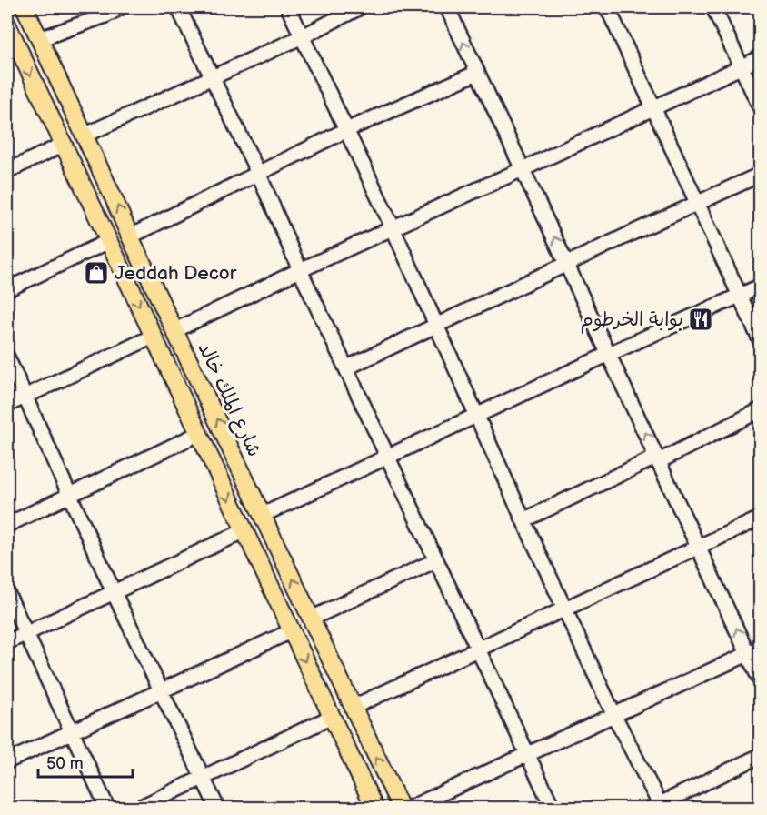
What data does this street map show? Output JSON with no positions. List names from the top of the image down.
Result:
{
  "streets": {
    "main road": ["شارع الملك خالد"]
  },
  "places": {
    "shop": ["Jeddah Decor"],
    "restaurant": ["بوابة الخرطوم"]
  },
  "scale_bar": "50 m"
}
